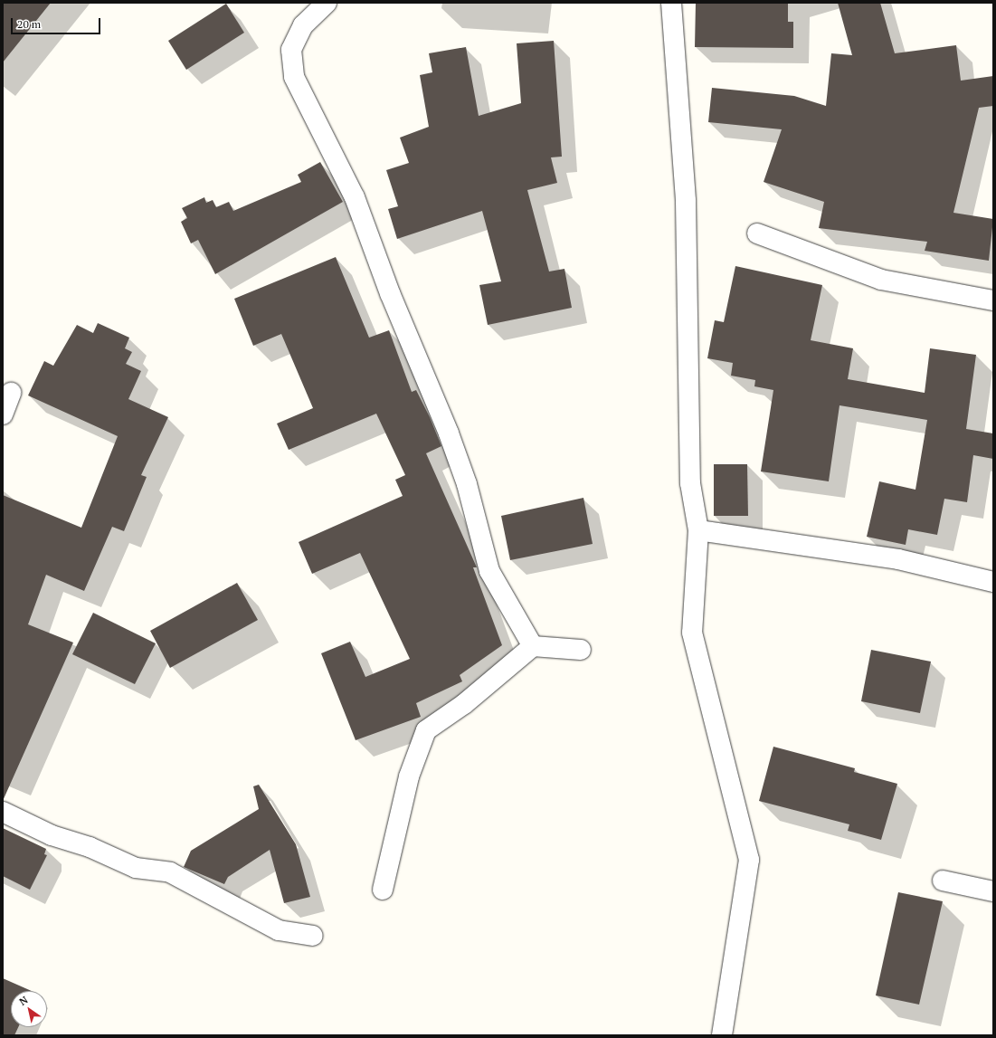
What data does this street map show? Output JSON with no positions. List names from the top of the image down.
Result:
{
  "scale_bar": "20 m",
  "north": "top left"
}
